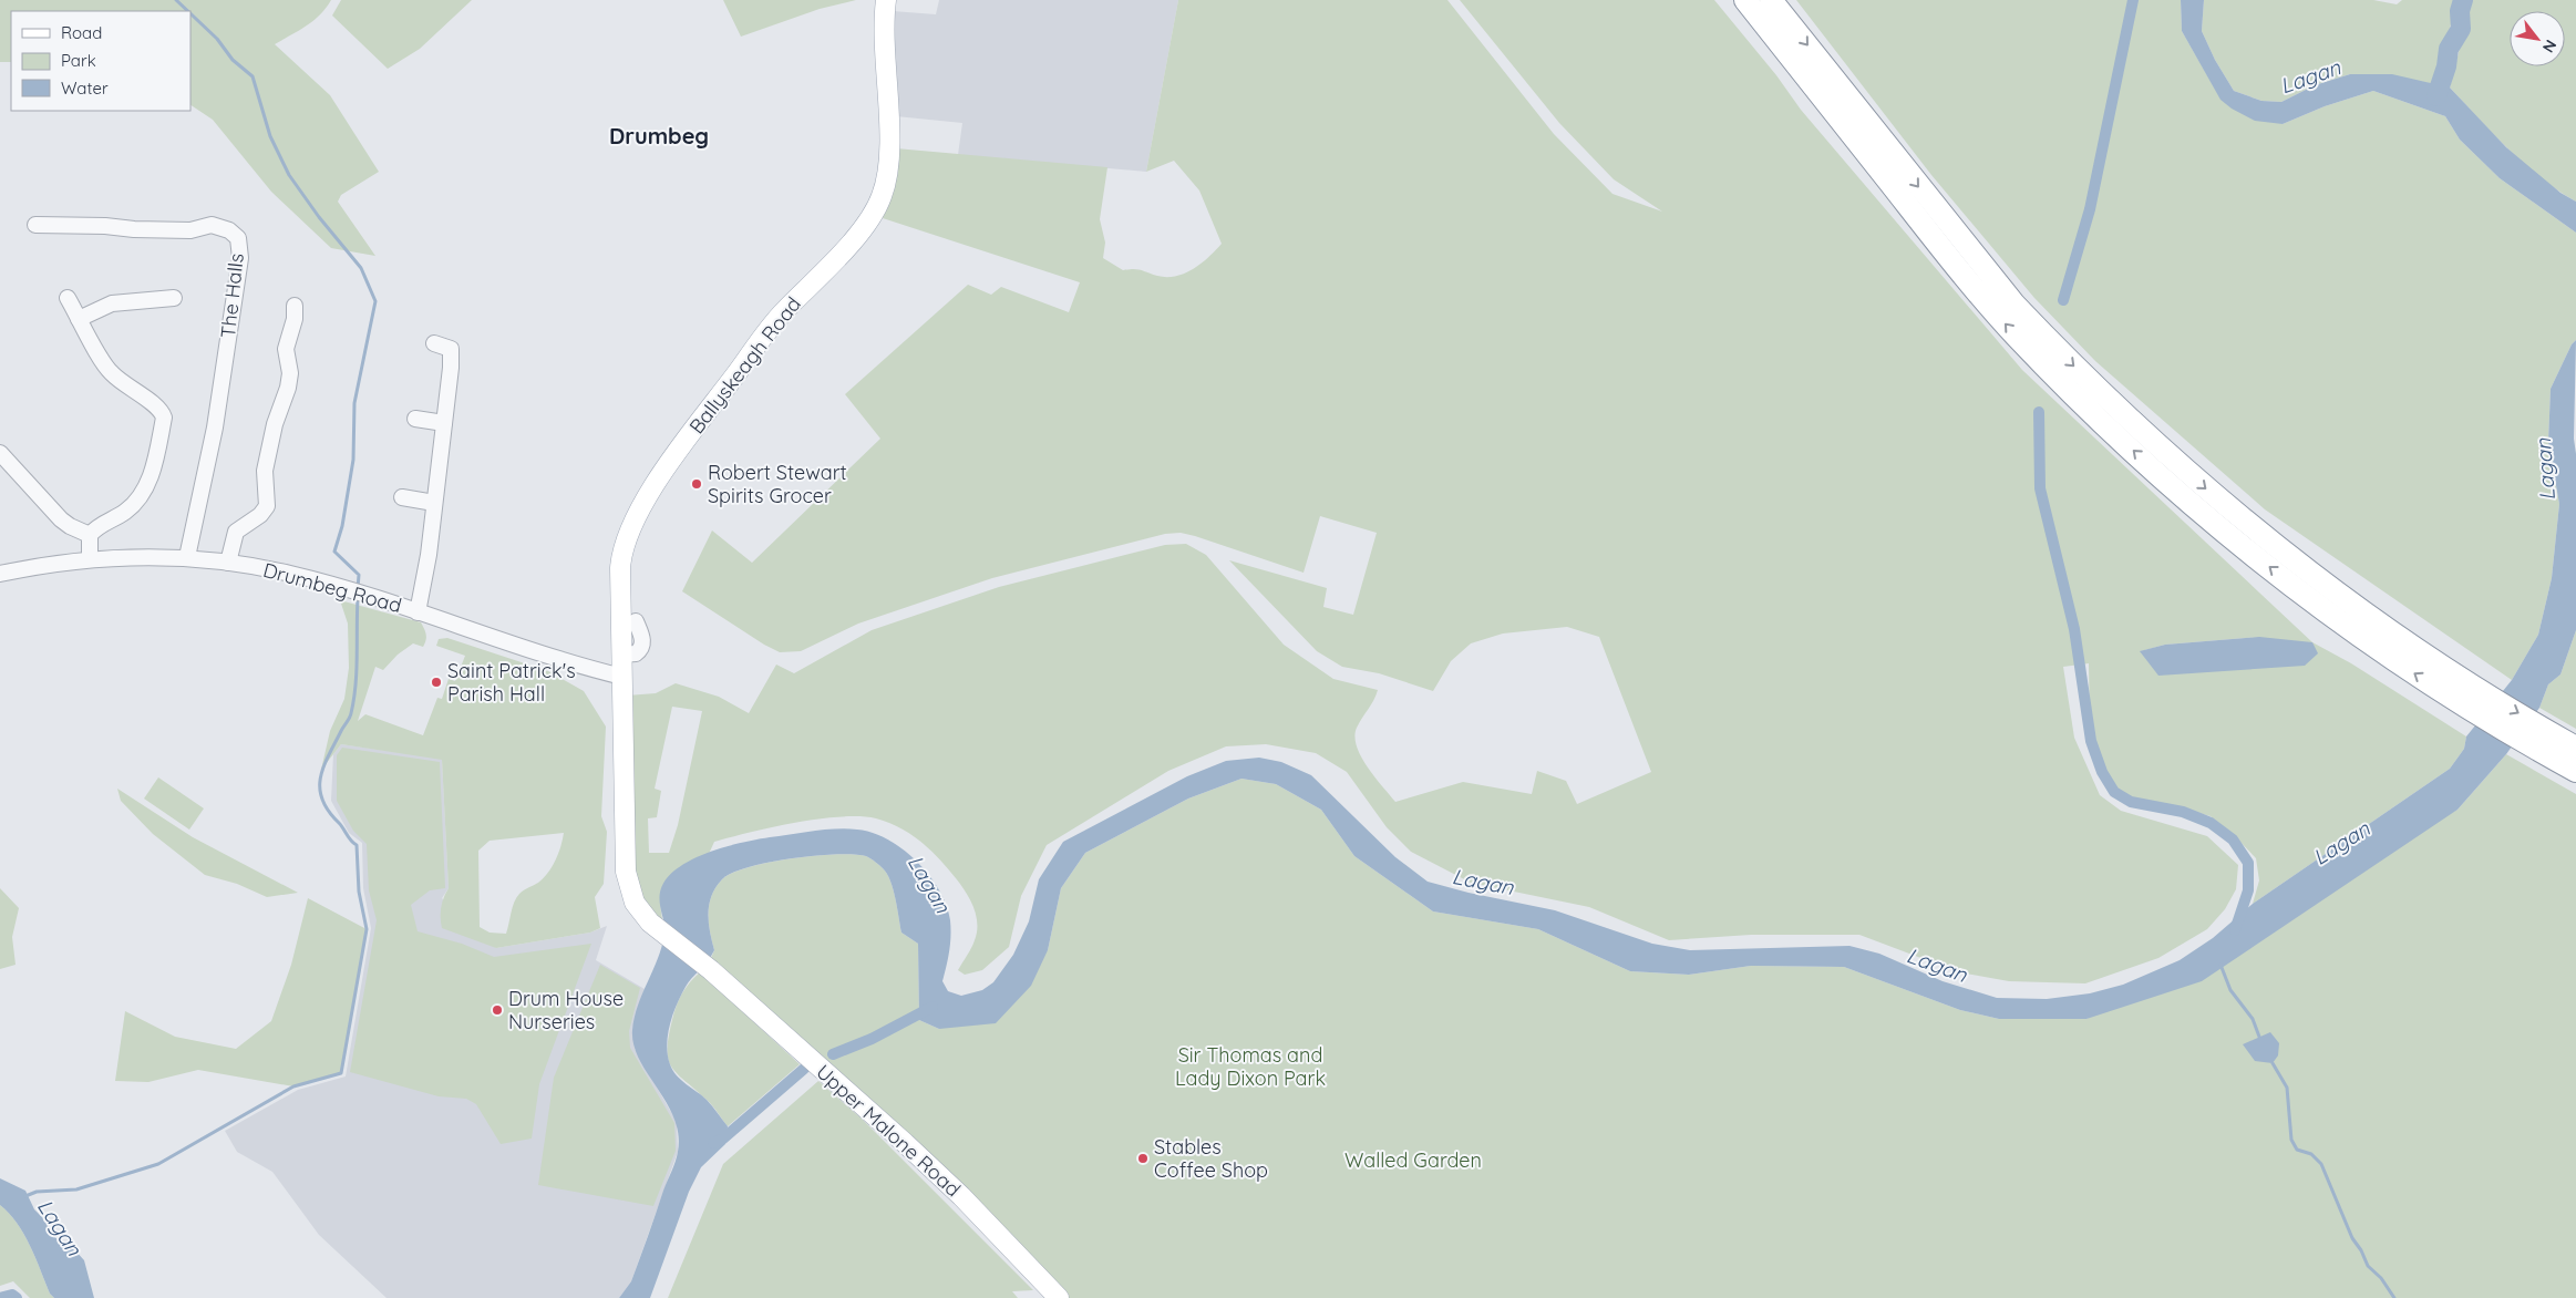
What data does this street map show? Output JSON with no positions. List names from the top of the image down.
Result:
{
  "streets": {
    "main road": ["Ballyskeagh Road", "Upper Malone Road"],
    "street": ["The Halls", "Drumbeg Road"]
  },
  "crossings": [
    ["The Halls", "Drumbeg Road"],
    ["Ballyskeagh Road", "Drumbeg Road"],
    ["Ballyskeagh Road", "Upper Malone Road"],
    ["Drumbeg Road", "Upper Malone Road"]
  ],
  "districts": ["Drumbeg"],
  "water": ["Lagan"],
  "parks": ["Sir Thomas and Lady Dixon Park", "Walled Garden"],
  "places": [
    "Robert Stewart Spirits Grocer",
    "Saint Patrick's Parish Hall",
    "Drum House Nurseries",
    "Stables Coffee Shop"
  ],
  "legend": ["Road", "Park", "Water"],
  "north": "bottom right"
}
